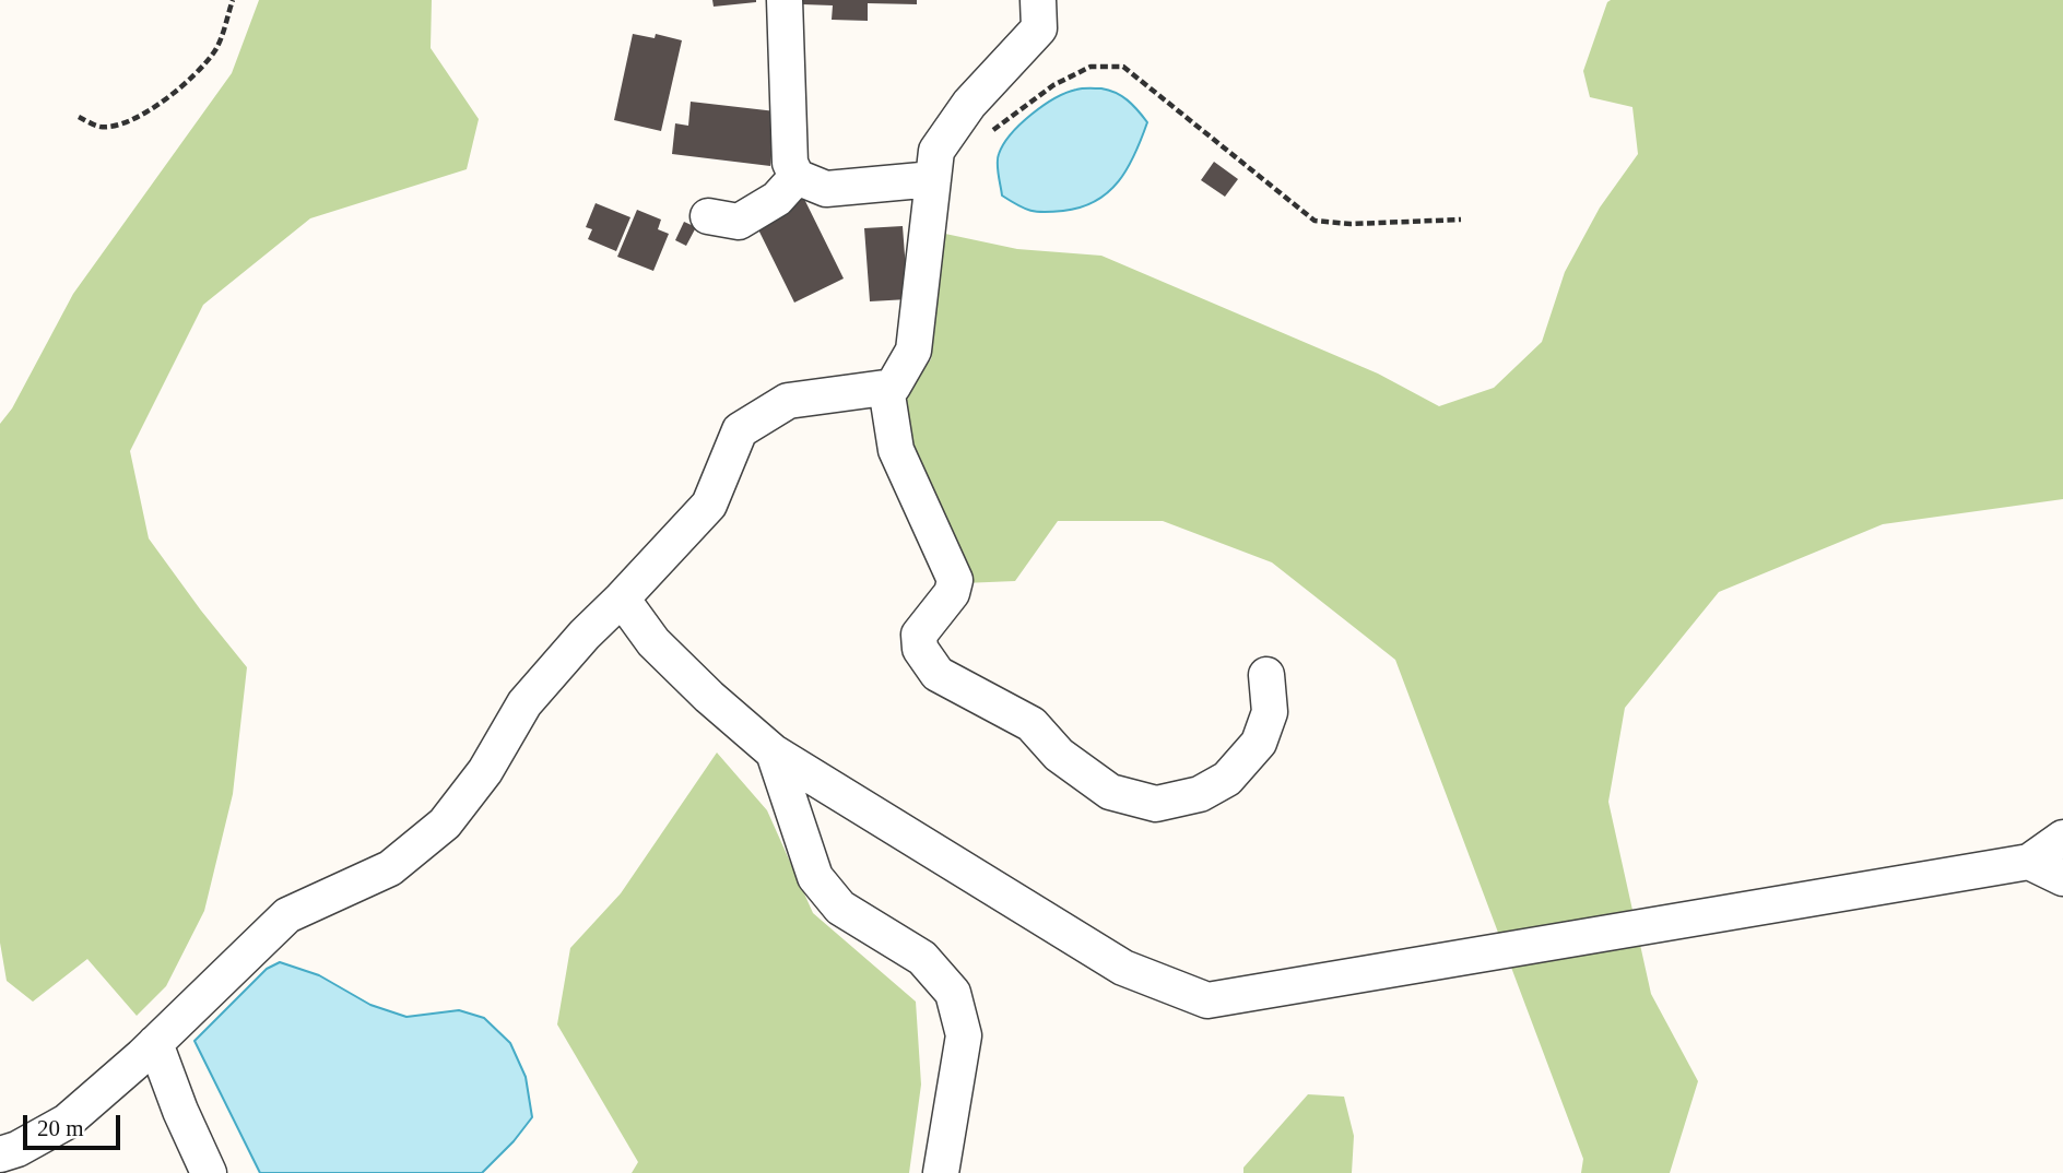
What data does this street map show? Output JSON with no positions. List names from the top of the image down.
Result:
{
  "scale_bar": "20 m"
}
